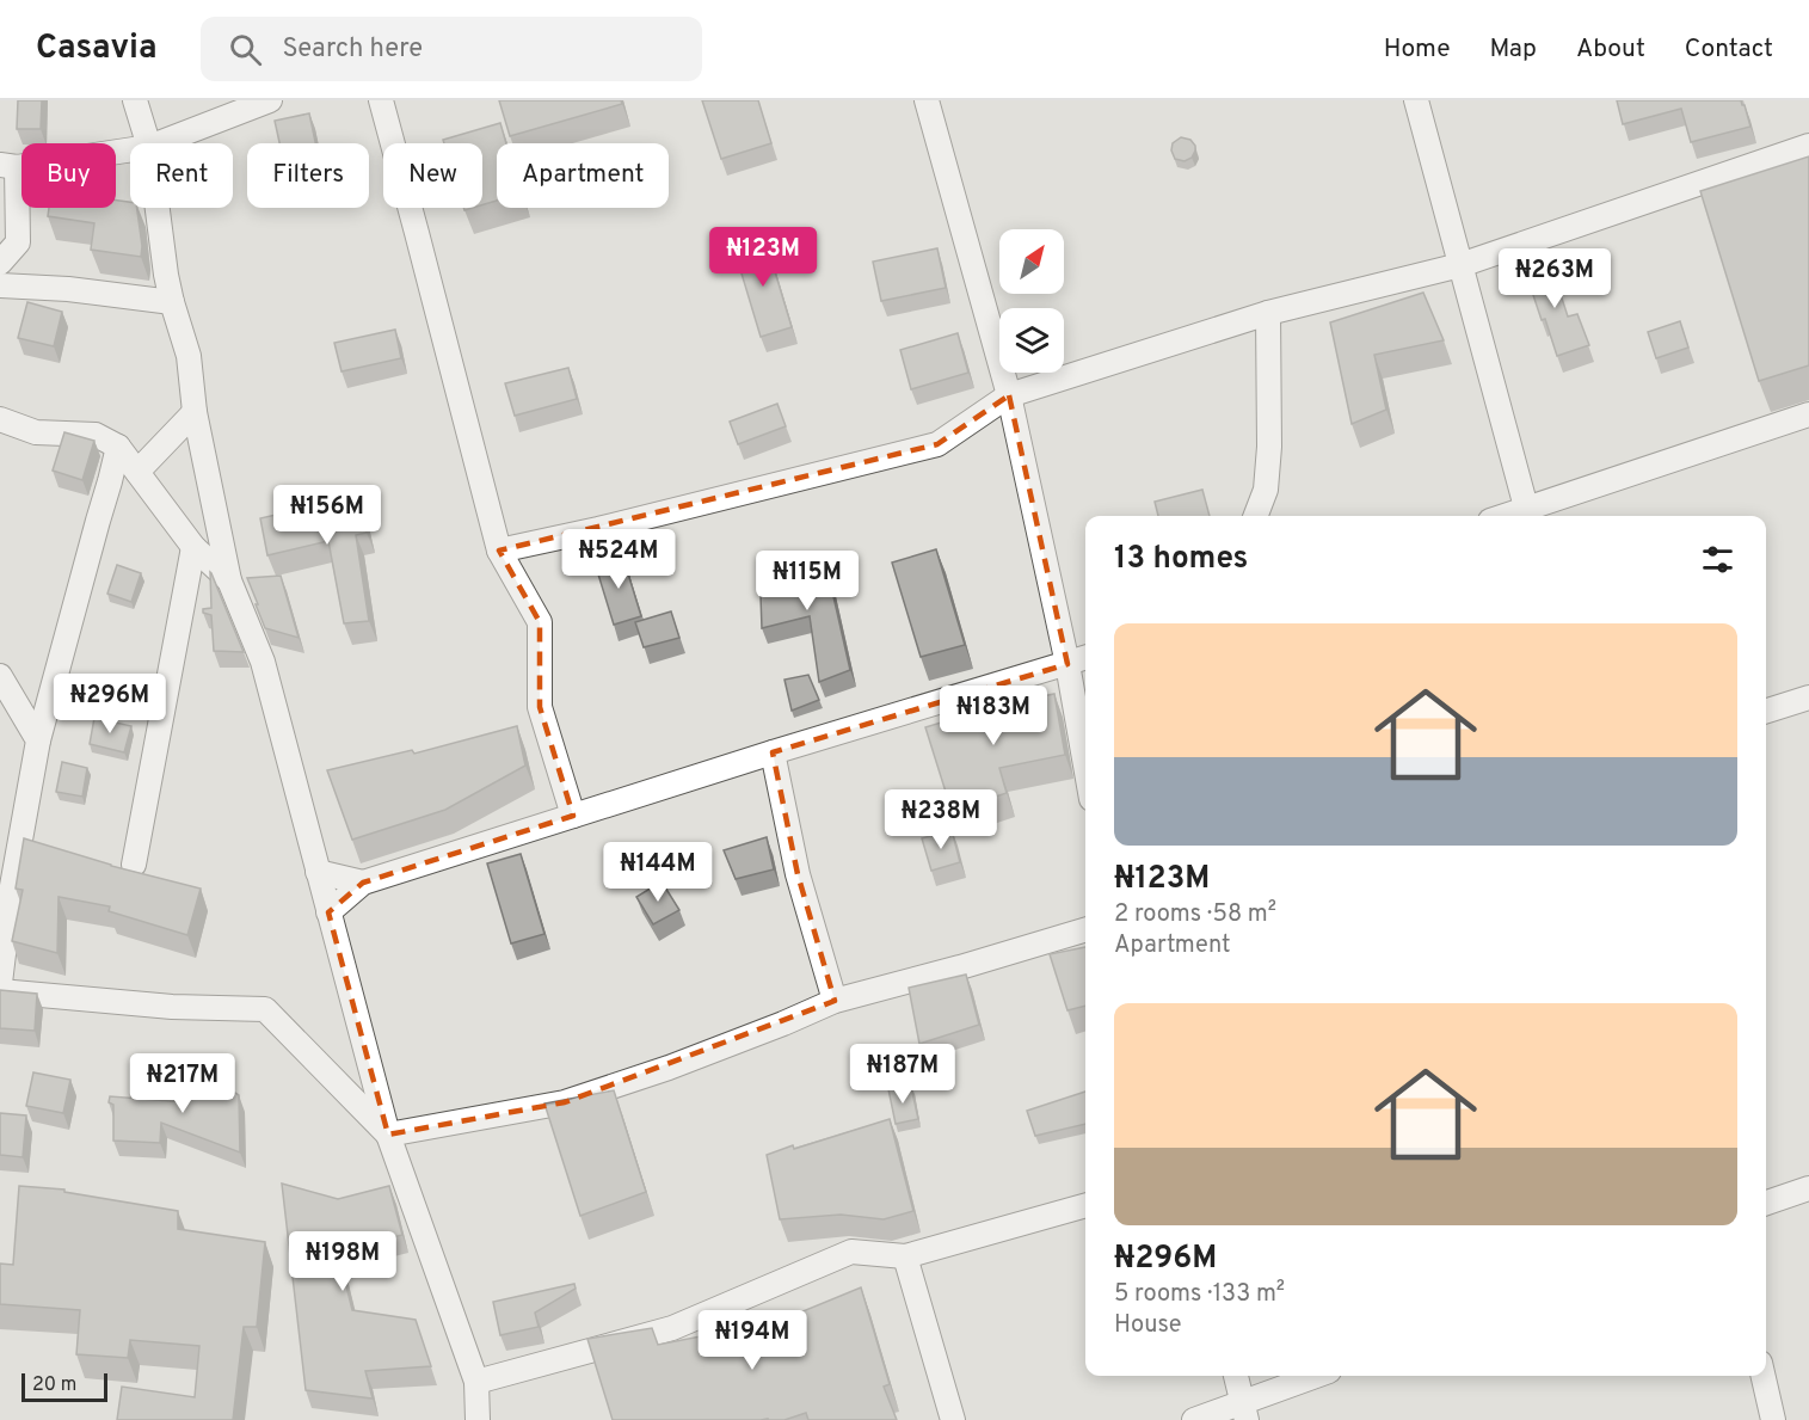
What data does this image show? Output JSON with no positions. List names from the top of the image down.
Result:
{
  "scale_bar": "20 m",
  "north": "top right",
  "page": {
    "header": "Casavia",
    "search": "Search here",
    "nav": [
      "Home",
      "Map",
      "About",
      "Contact"
    ],
    "chip": [
      "Buy",
      "Rent",
      "Filters",
      "New",
      "Apartment"
    ],
    "price": [
      "₦123M",
      "₦263M",
      "₦156M",
      "₦524M",
      "₦115M",
      "₦296M",
      "₦183M",
      "₦238M",
      "₦144M",
      "₦187M",
      "₦217M",
      "₦198M",
      "₦194M"
    ],
    "heading": "13 homes",
    "list": [
      {
        "name": "₦123M",
        "note": "2 rooms · 58 m² · Apartment"
      },
      {
        "name": "₦296M",
        "note": "5 rooms · 133 m² · House"
      }
    ],
    "scale": "20 m"
  }
}
